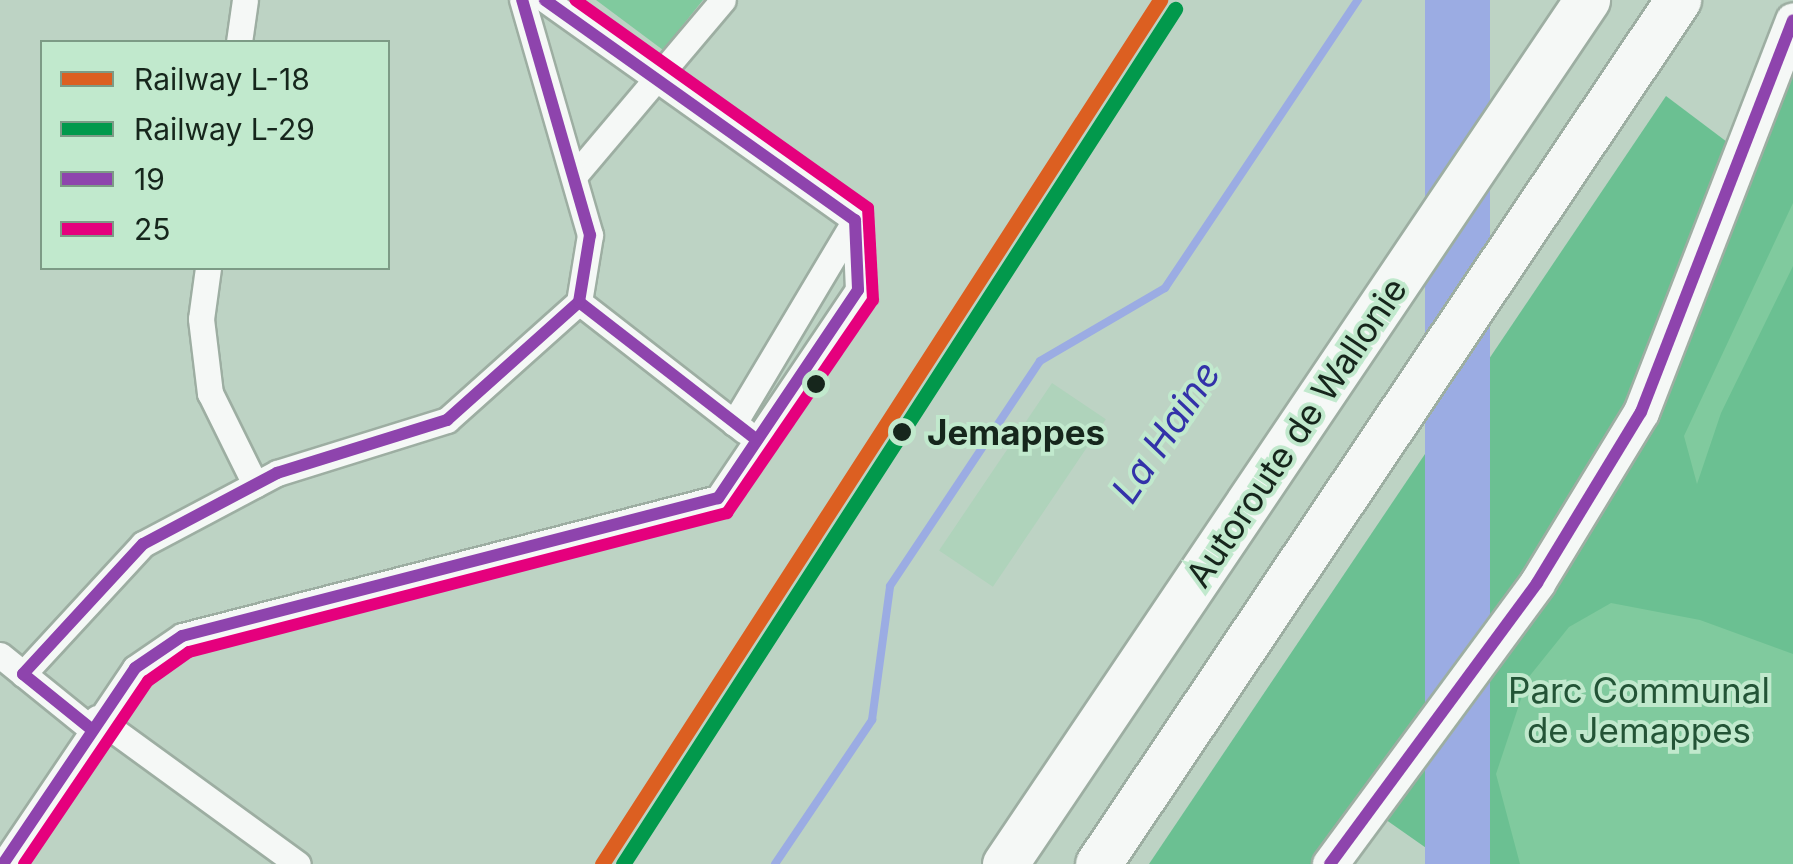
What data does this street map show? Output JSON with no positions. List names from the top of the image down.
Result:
{
  "streets": {
    "highway": ["Autoroute de Wallonie"]
  },
  "water": ["La Haine"],
  "parks": ["Parc Communal de Jemappes"],
  "places": ["Jemappes"],
  "lines": [
    "rail line L-18",
    "transit line 19",
    "transit line 25",
    "rail line L-29"
  ],
  "legend": [
    "Railway L-18",
    "Railway L-29",
    "19",
    "25"
  ]
}
